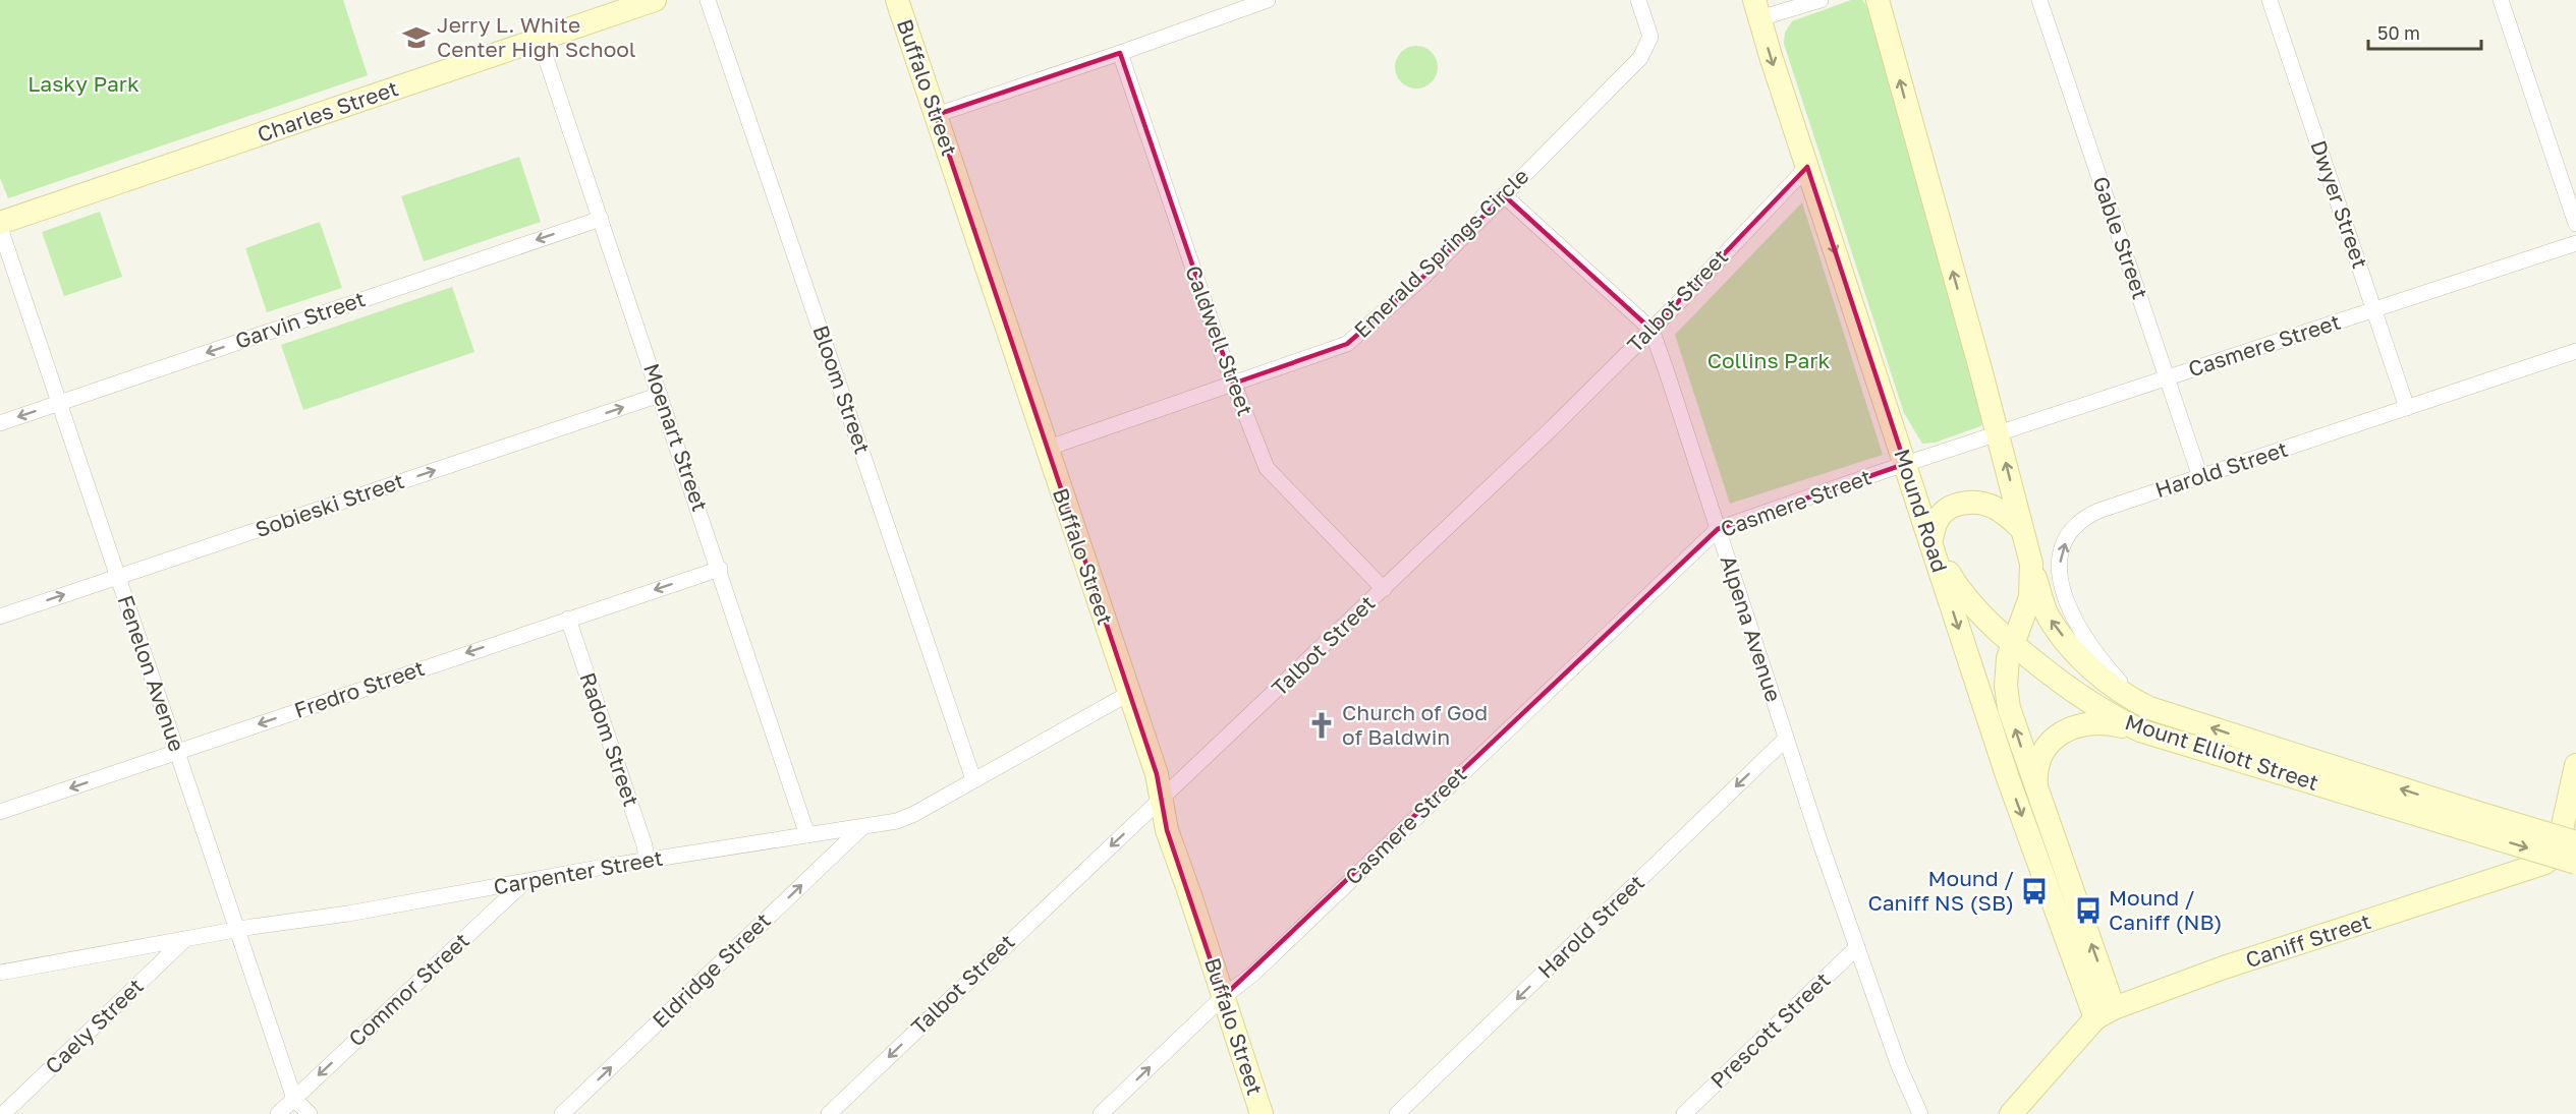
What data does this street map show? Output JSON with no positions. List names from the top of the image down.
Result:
{
  "streets": {
    "street": [
      "Buffalo Street",
      "Charles Street",
      "Dwyer Street",
      "Gable Street",
      "Emerald Springs Circle",
      "Talbot Street",
      "Garvin Street",
      "Caldwell Street",
      "Casmere Street",
      "Bloom Street",
      "Moenart Street",
      "Harold Street",
      "Sobieski Street",
      "Mound Road",
      "Alpena Avenue",
      "Fenelon Avenue",
      "Fredro Street",
      "Radom Street",
      "Mount Elliott Street",
      "Carpenter Street",
      "Caniff Street",
      "Eldridge Street",
      "Commor Street",
      "Caely Street",
      "Prescott Street"
    ]
  },
  "crossings": [
    ["Buffalo Street", "Emerald Springs Circle"],
    ["Buffalo Street", "Talbot Street"],
    ["Buffalo Street", "Casmere Street"],
    ["Buffalo Street", "Carpenter Street"],
    ["Charles Street", "Moenart Street"],
    ["Dwyer Street", "Casmere Street"],
    ["Dwyer Street", "Harold Street"],
    ["Gable Street", "Casmere Street"],
    ["Gable Street", "Harold Street"],
    ["Emerald Springs Circle", "Caldwell Street"],
    ["Emerald Springs Circle", "Alpena Avenue"],
    ["Talbot Street", "Caldwell Street"],
    ["Talbot Street", "Mound Road"],
    ["Talbot Street", "Alpena Avenue"],
    ["Garvin Street", "Moenart Street"],
    ["Garvin Street", "Fenelon Avenue"],
    ["Casmere Street", "Mound Road"],
    ["Casmere Street", "Alpena Avenue"],
    ["Bloom Street", "Carpenter Street"],
    ["Moenart Street", "Sobieski Street"],
    ["Moenart Street", "Fredro Street"],
    ["Moenart Street", "Carpenter Street"],
    ["Harold Street", "Alpena Avenue"],
    ["Harold Street", "Mount Elliott Street"],
    ["Sobieski Street", "Fenelon Avenue"],
    ["Mound Road", "Mount Elliott Street"],
    ["Mound Road", "Caniff Street"],
    ["Alpena Avenue", "Prescott Street"],
    ["Fenelon Avenue", "Fredro Street"],
    ["Fenelon Avenue", "Carpenter Street"],
    ["Fenelon Avenue", "Commor Street"],
    ["Fredro Street", "Radom Street"],
    ["Radom Street", "Carpenter Street"],
    ["Carpenter Street", "Eldridge Street"],
    ["Carpenter Street", "Commor Street"],
    ["Carpenter Street", "Caely Street"]
  ],
  "one_way": [
    "Garvin Street",
    "Sobieski Street",
    "Fredro Street",
    "Eldridge Street",
    "Commor Street"
  ],
  "parks": ["Lasky Park", "Collins Park"],
  "places": {
    "school or university": ["Jerry L. White Center High School"],
    "church": ["Church of God of Baldwin"],
    "bus stop": ["Mound / Caniff NS (SB)", "Mound / Caniff (NB)"]
  },
  "scale_bar": "50 m"
}
